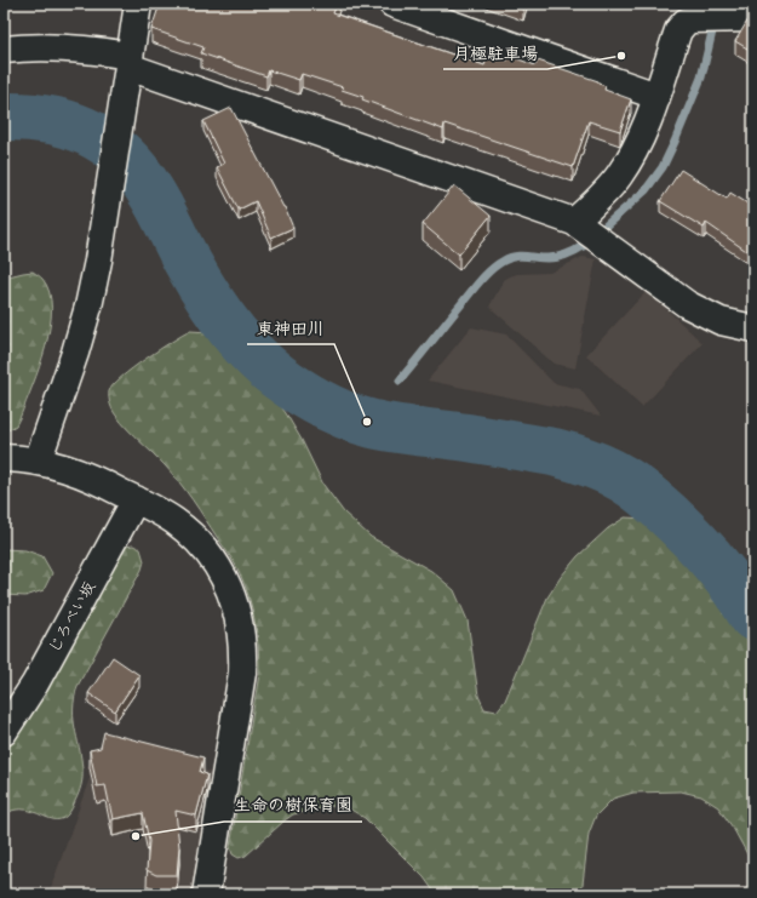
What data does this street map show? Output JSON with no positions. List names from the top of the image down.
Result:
{
  "streets": {
    "street": ["じろべい坂"]
  },
  "places": ["月極駐車場", "東神田川", "生命の樹保育園"]
}
